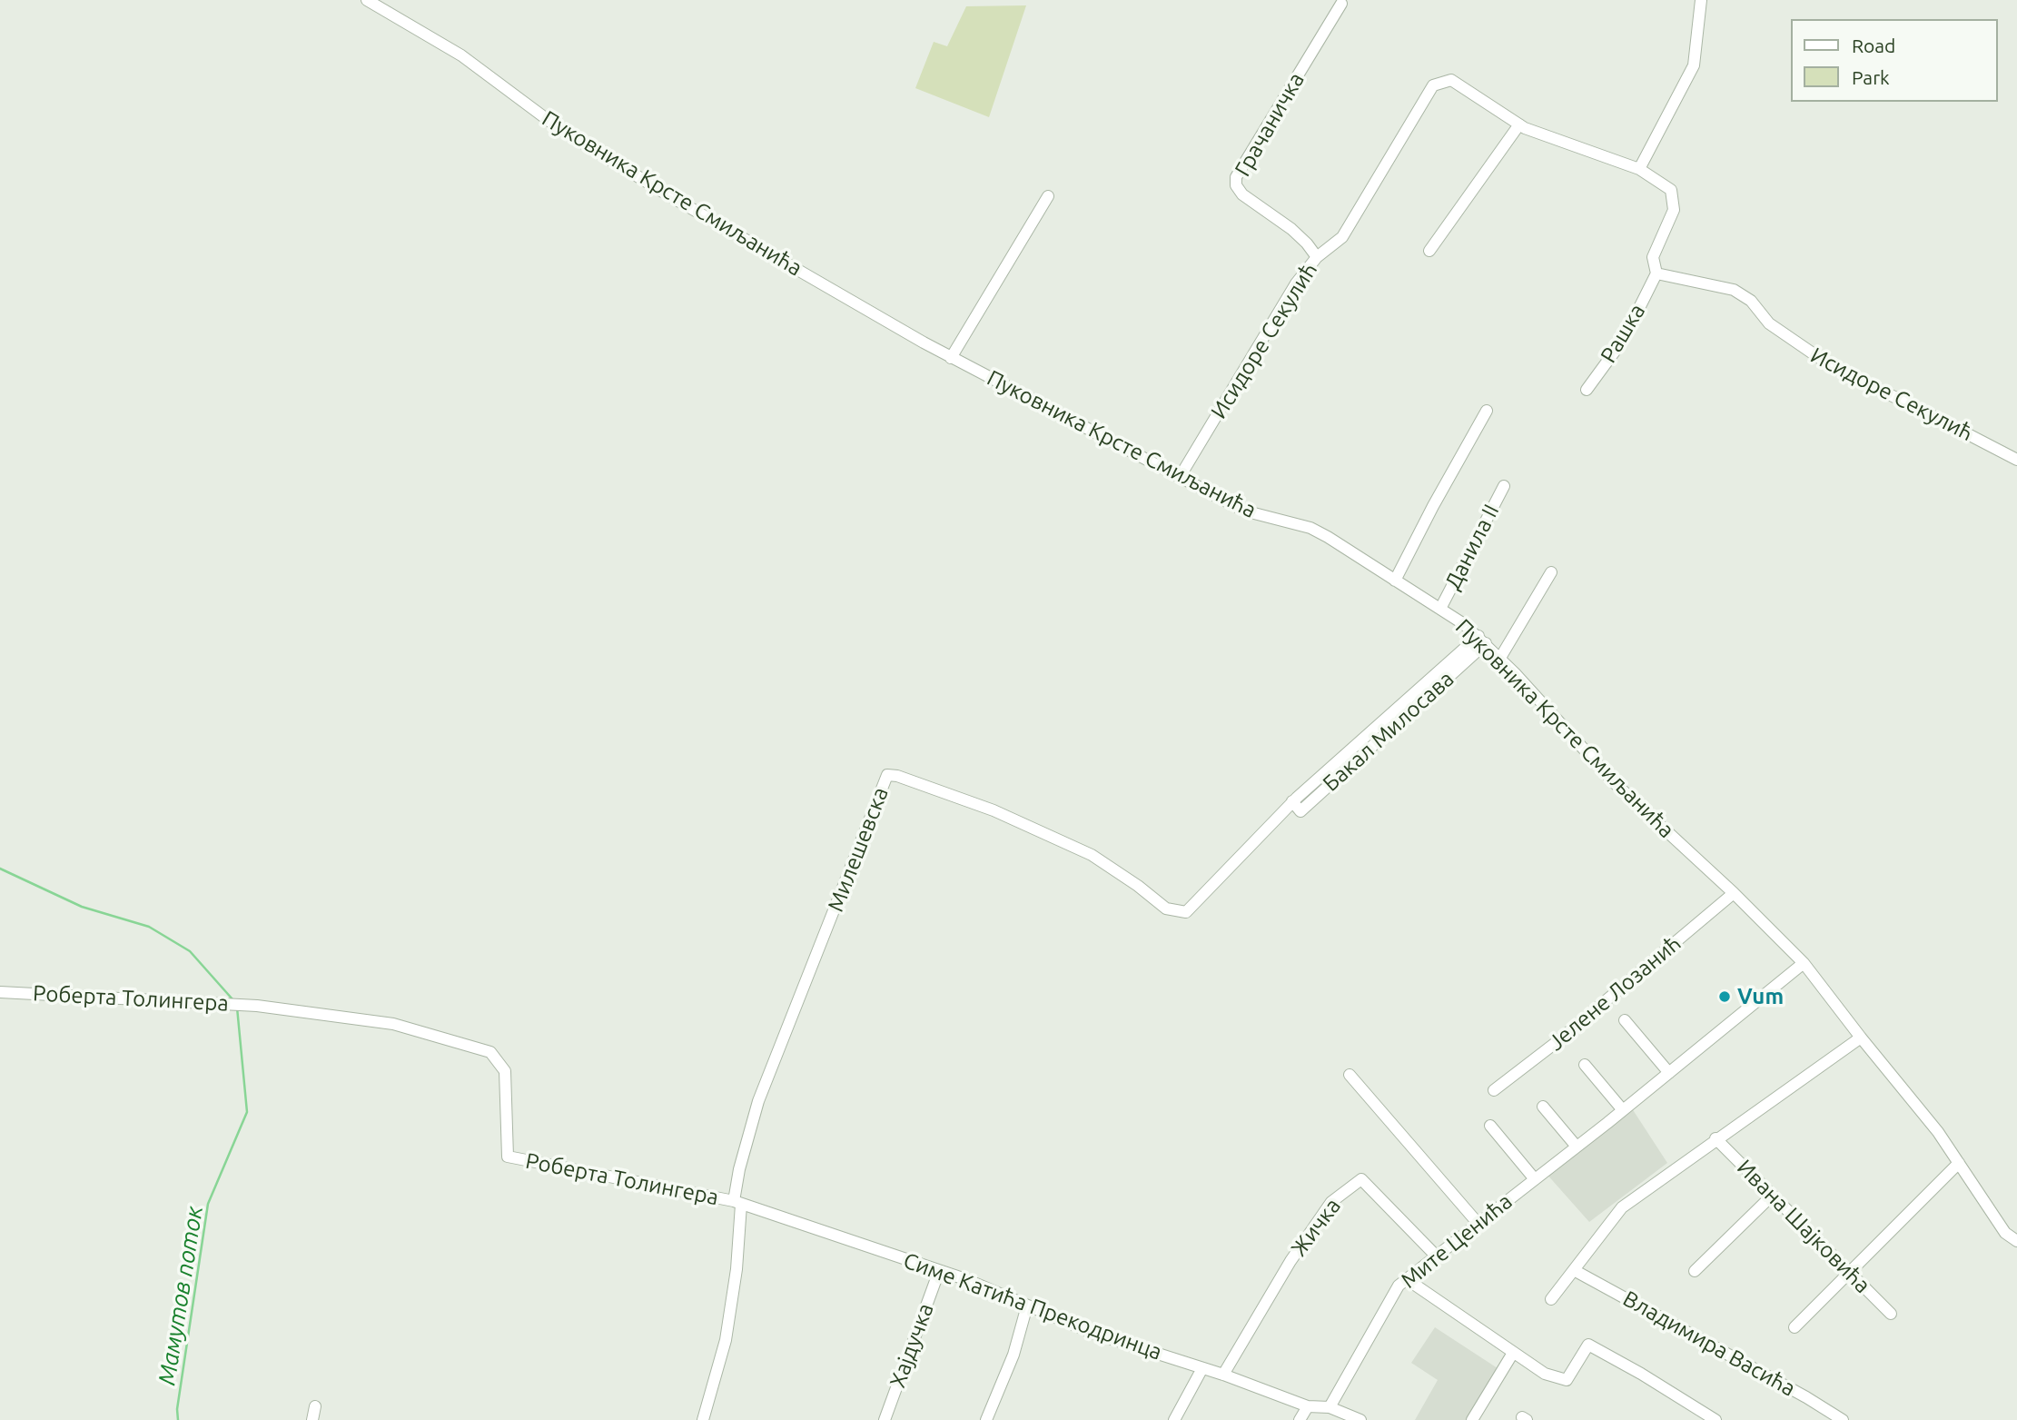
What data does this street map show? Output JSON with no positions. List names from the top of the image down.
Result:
{
  "streets": {
    "street": [
      "Грачаничка",
      "Пуковника Крсте Смиљанића",
      "Рашка",
      "Исидоре Секулић",
      "Данила II",
      "Бакал Милосава",
      "Милешевска",
      "Јелене Лозанић",
      "Роберта Толингера",
      "Ивана Шајковића",
      "Жичка",
      "Мите Ценића",
      "Симе Катића Прекодринца",
      "Владимира Васића",
      "Хајдучка"
    ]
  },
  "crossings": [
    ["Грачаничка", "Исидоре Секулић"],
    ["Пуковника Крсте Смиљанића", "Исидоре Секулић"],
    ["Пуковника Крсте Смиљанића", "Данила II"],
    ["Пуковника Крсте Смиљанића", "Бакал Милосава"],
    ["Пуковника Крсте Смиљанића", "Јелене Лозанић"],
    ["Пуковника Крсте Смиљанића", "Мите Ценића"],
    ["Рашка", "Исидоре Секулић"],
    ["Бакал Милосава", "Милешевска"],
    ["Милешевска", "Роберта Толингера"],
    ["Милешевска", "Симе Катића Прекодринца"],
    ["Роберта Толингера", "Симе Катића Прекодринца"],
    ["Жичка", "Мите Ценића"],
    ["Жичка", "Симе Катића Прекодринца"],
    ["Мите Ценића", "Симе Катића Прекодринца"],
    ["Симе Катића Прекодринца", "Хајдучка"]
  ],
  "water": ["Мамутов поток"],
  "places": ["Vum"],
  "legend": ["Road", "Park"]
}
